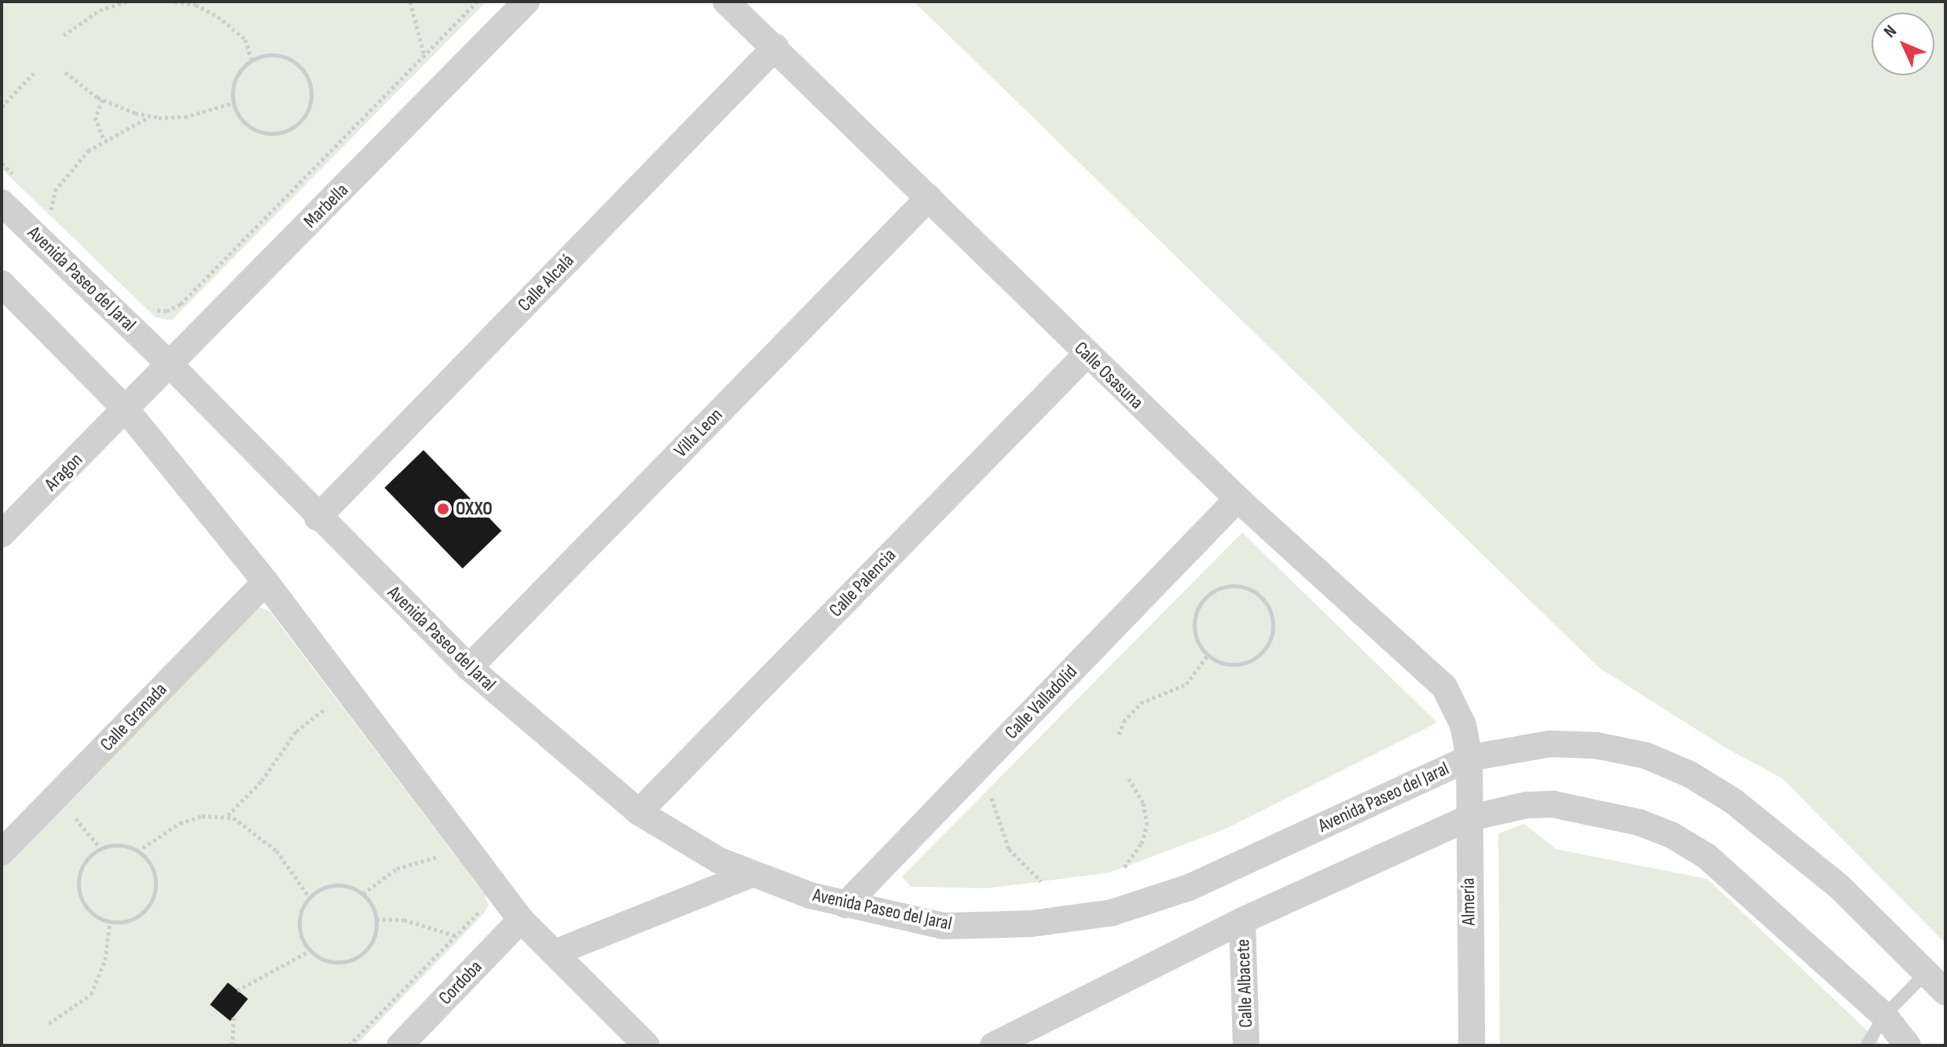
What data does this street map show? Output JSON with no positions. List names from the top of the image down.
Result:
{
  "streets": {
    "street": [
      "Marbella",
      "Avenida Paseo del Jaral",
      "Calle Alcalá",
      "Calle Osasuna",
      "Villa Leon",
      "Aragon",
      "Calle Palencia",
      "Calle Valladolid",
      "Calle Granada",
      "Almería",
      "Cordoba",
      "Calle Albacete"
    ]
  },
  "crossings": [
    ["Marbella", "Avenida Paseo del Jaral"],
    ["Marbella", "Aragon"],
    ["Avenida Paseo del Jaral", "Calle Alcalá"],
    ["Avenida Paseo del Jaral", "Calle Osasuna"],
    ["Avenida Paseo del Jaral", "Villa Leon"],
    ["Avenida Paseo del Jaral", "Calle Palencia"],
    ["Avenida Paseo del Jaral", "Calle Valladolid"],
    ["Avenida Paseo del Jaral", "Almería"],
    ["Calle Alcalá", "Calle Osasuna"],
    ["Calle Osasuna", "Villa Leon"],
    ["Calle Osasuna", "Calle Palencia"],
    ["Calle Osasuna", "Calle Valladolid"],
    ["Calle Osasuna", "Almería"]
  ],
  "places": ["OXXO"],
  "north": "top left"
}
